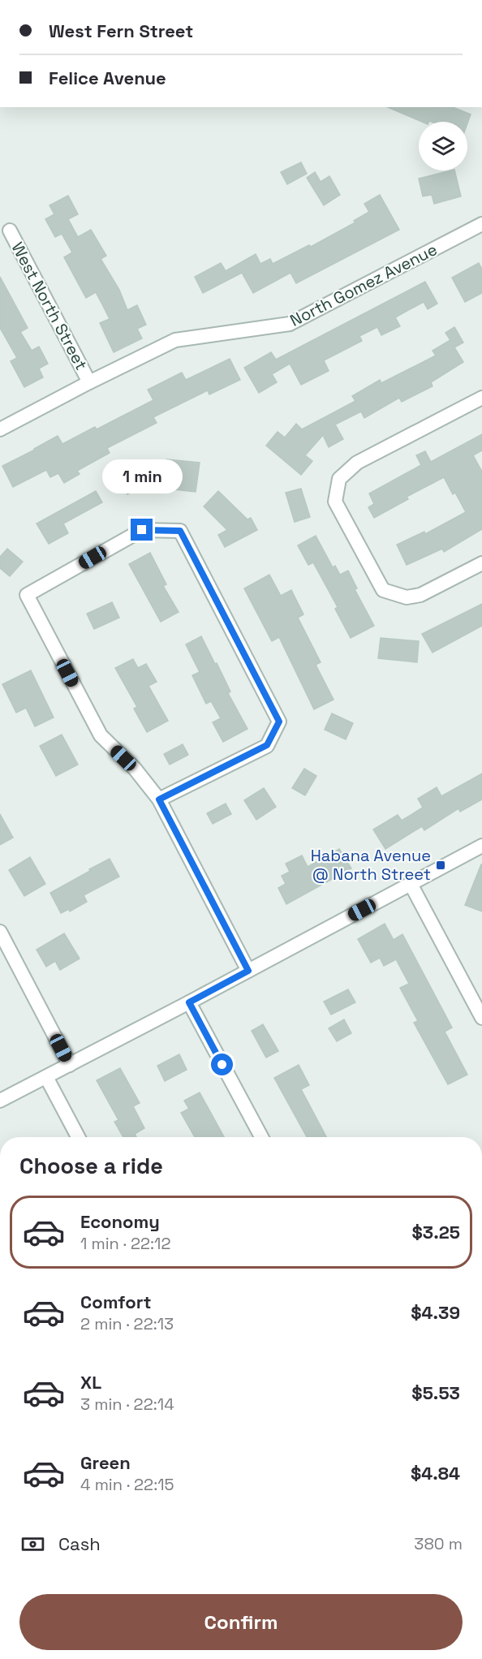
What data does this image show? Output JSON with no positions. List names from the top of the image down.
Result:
{
  "streets": {
    "street": ["North Gomez Avenue", "West North Street"]
  },
  "crossings": [
    ["North Gomez Avenue", "West North Street"]
  ],
  "places": {
    "transit": ["Habana Avenue @ North Street"]
  },
  "page": {
    "banner": ["West Fern Street", "Felice Avenue"],
    "bubble": "1 min",
    "heading": "Choose a ride",
    "list": [
      {
        "name": "Economy",
        "note": "1 min · 22:12",
        "value": "$3.25"
      },
      {
        "name": "Comfort",
        "note": "2 min · 22:13",
        "value": "$4.39"
      },
      {
        "name": "XL",
        "note": "3 min · 22:14",
        "value": "$5.53"
      },
      {
        "name": "Green",
        "note": "4 min · 22:15",
        "value": "$4.84"
      }
    ],
    "pay": ["Cash", "380 m"],
    "buttons": "Confirm"
  }
}
